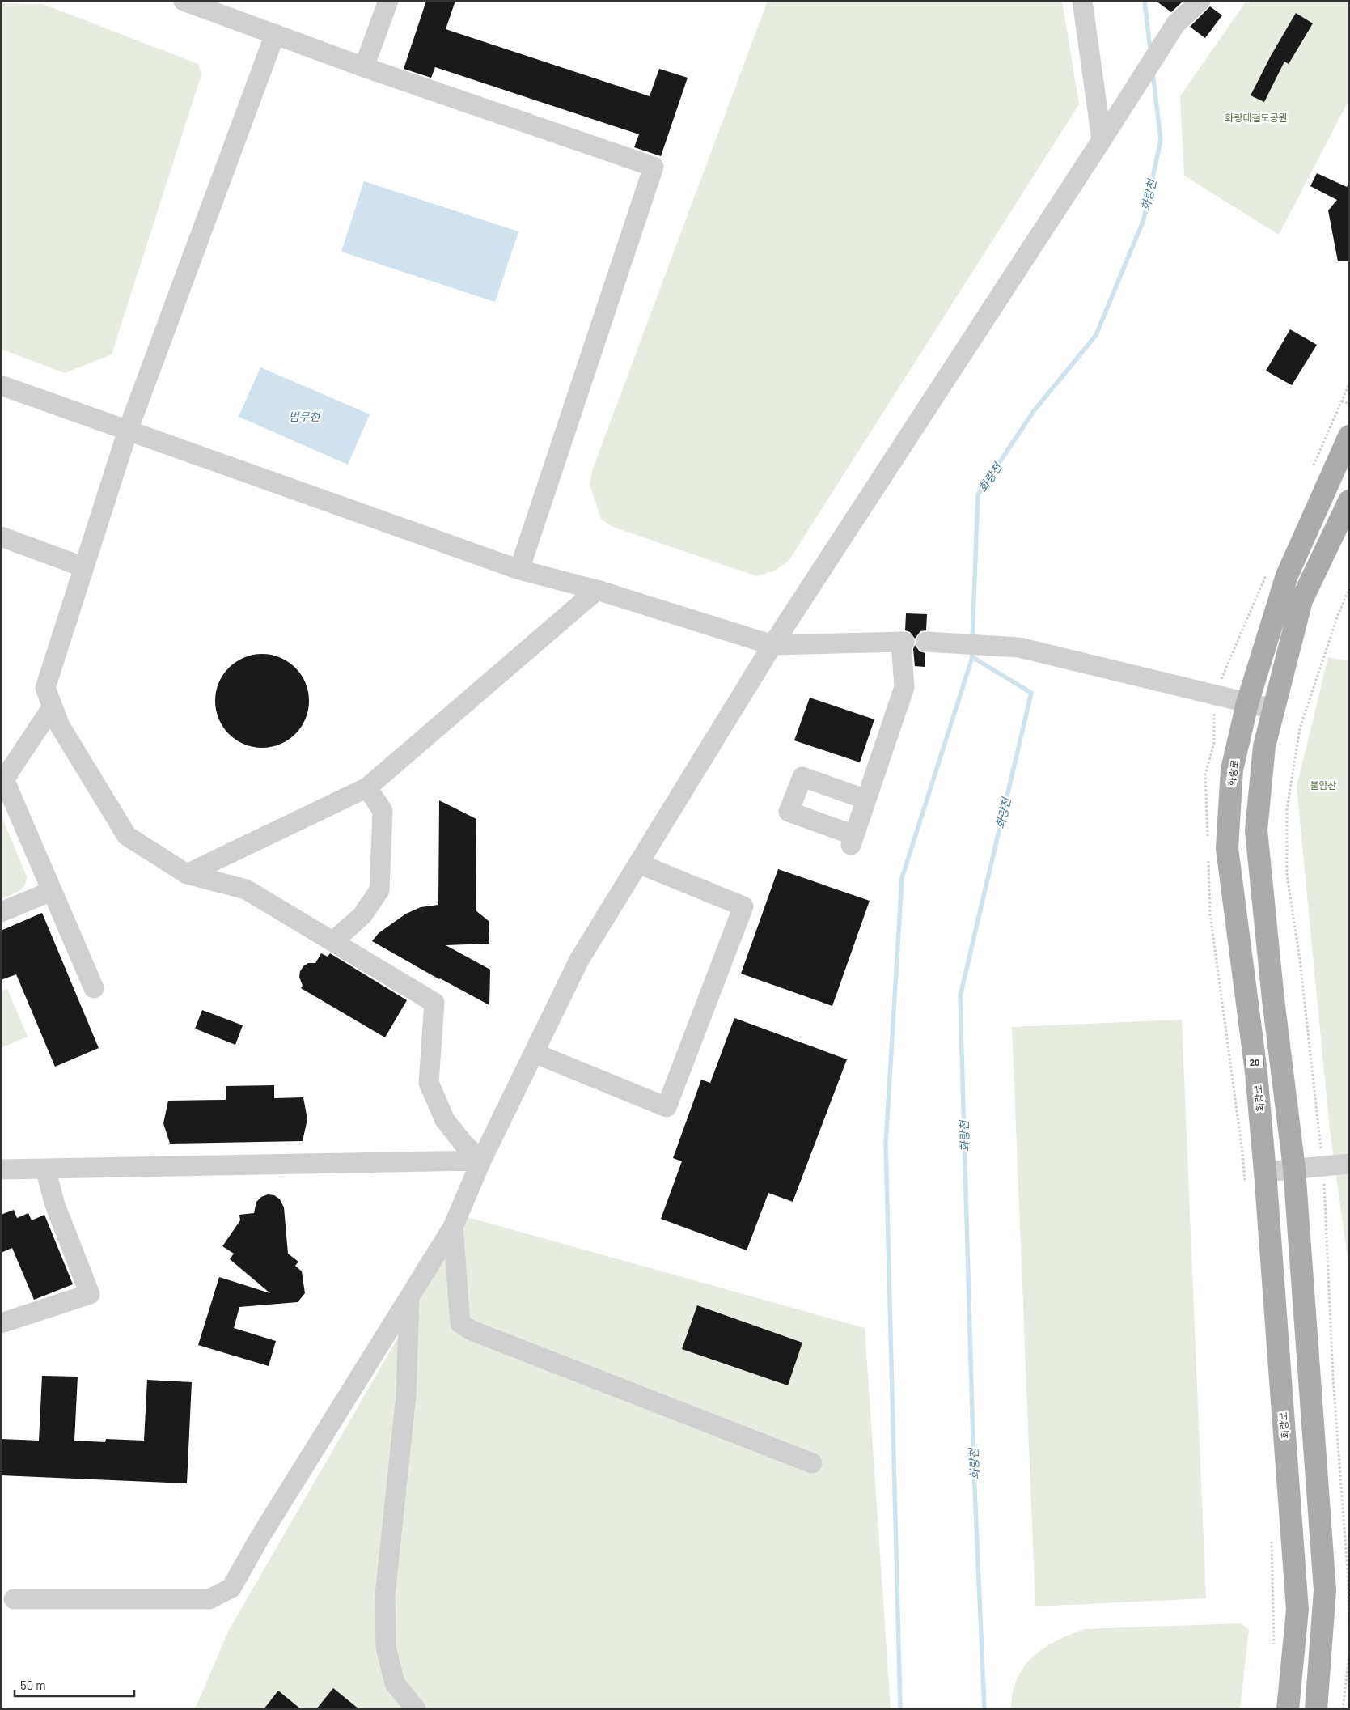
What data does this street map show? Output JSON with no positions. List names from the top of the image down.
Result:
{
  "streets": {
    "main road": ["화랑로", "20"]
  },
  "water": ["화랑천", "범무천"],
  "parks": ["화랑대철도공원", "불암산"],
  "scale_bar": "50 m"
}
